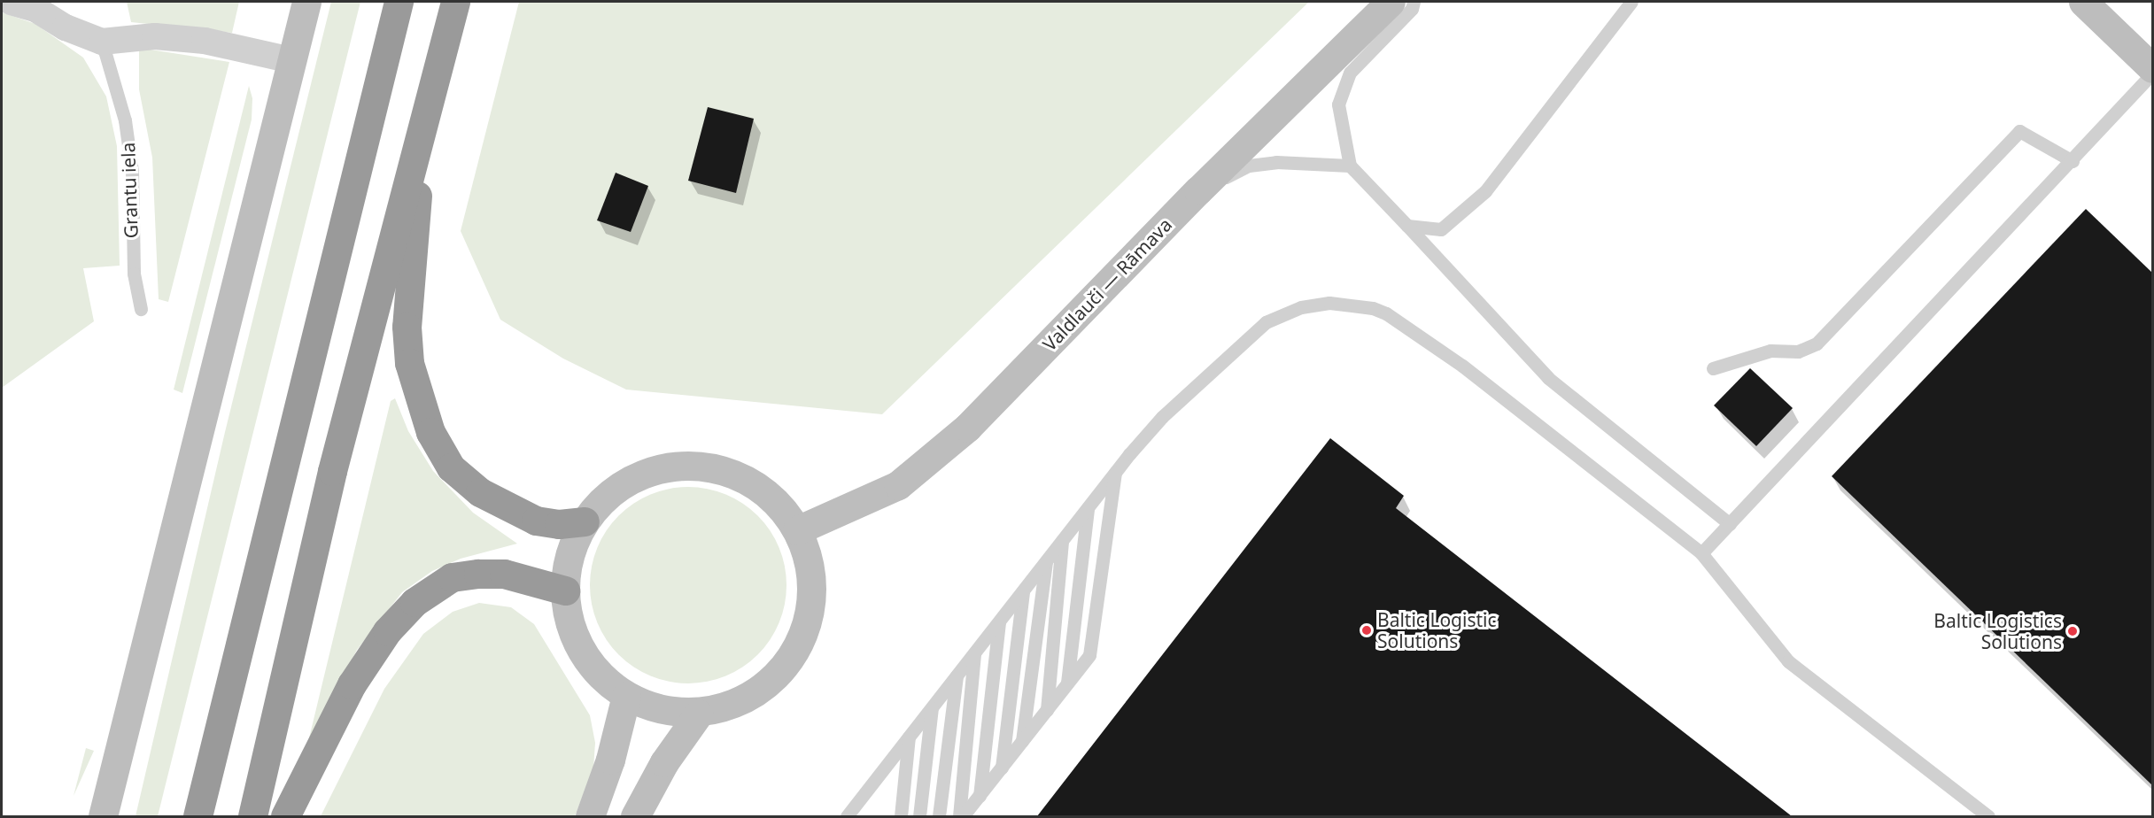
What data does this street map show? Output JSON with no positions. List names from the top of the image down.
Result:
{
  "streets": {
    "main road": ["Valdlauči — Rāmava"],
    "lane": ["Grantu iela"]
  },
  "places": ["Baltic Logistic Solutions", "Baltic Logistics Solutions"]
}
